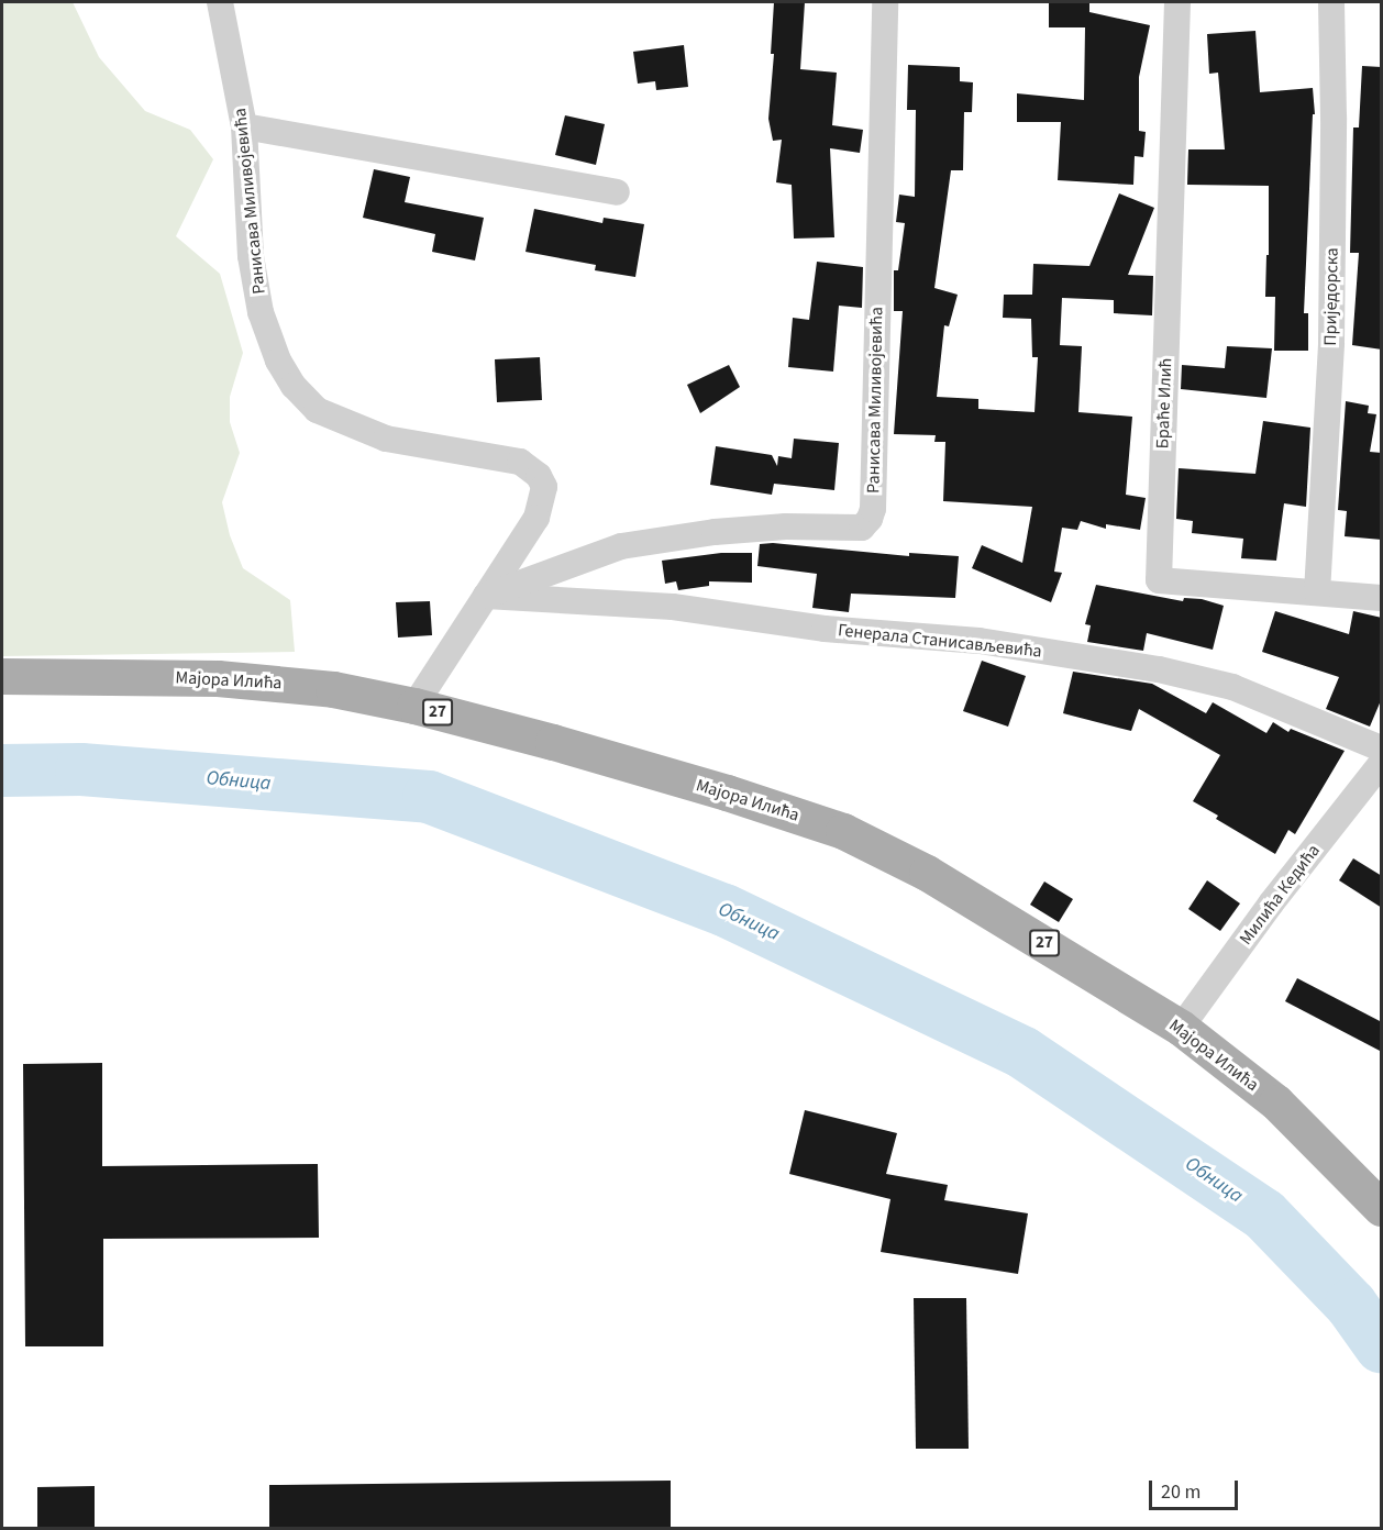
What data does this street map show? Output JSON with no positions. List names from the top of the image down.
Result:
{
  "streets": {
    "main road": ["Мајора Илића", "27"],
    "street": [
      "Ранисава Миливојевића",
      "Приједорска",
      "Браће Илић",
      "Генерала Станисављевића",
      "Милића Кедића"
    ]
  },
  "crossings": [
    ["Ранисава Миливојевића", "Генерала Станисављевића"],
    ["Ранисава Миливојевића", "Мајора Илића"],
    ["Приједорска", "Браће Илић"],
    ["Мајора Илића", "Милића Кедића"]
  ],
  "water": ["Обница"],
  "scale_bar": "20 m"
}
